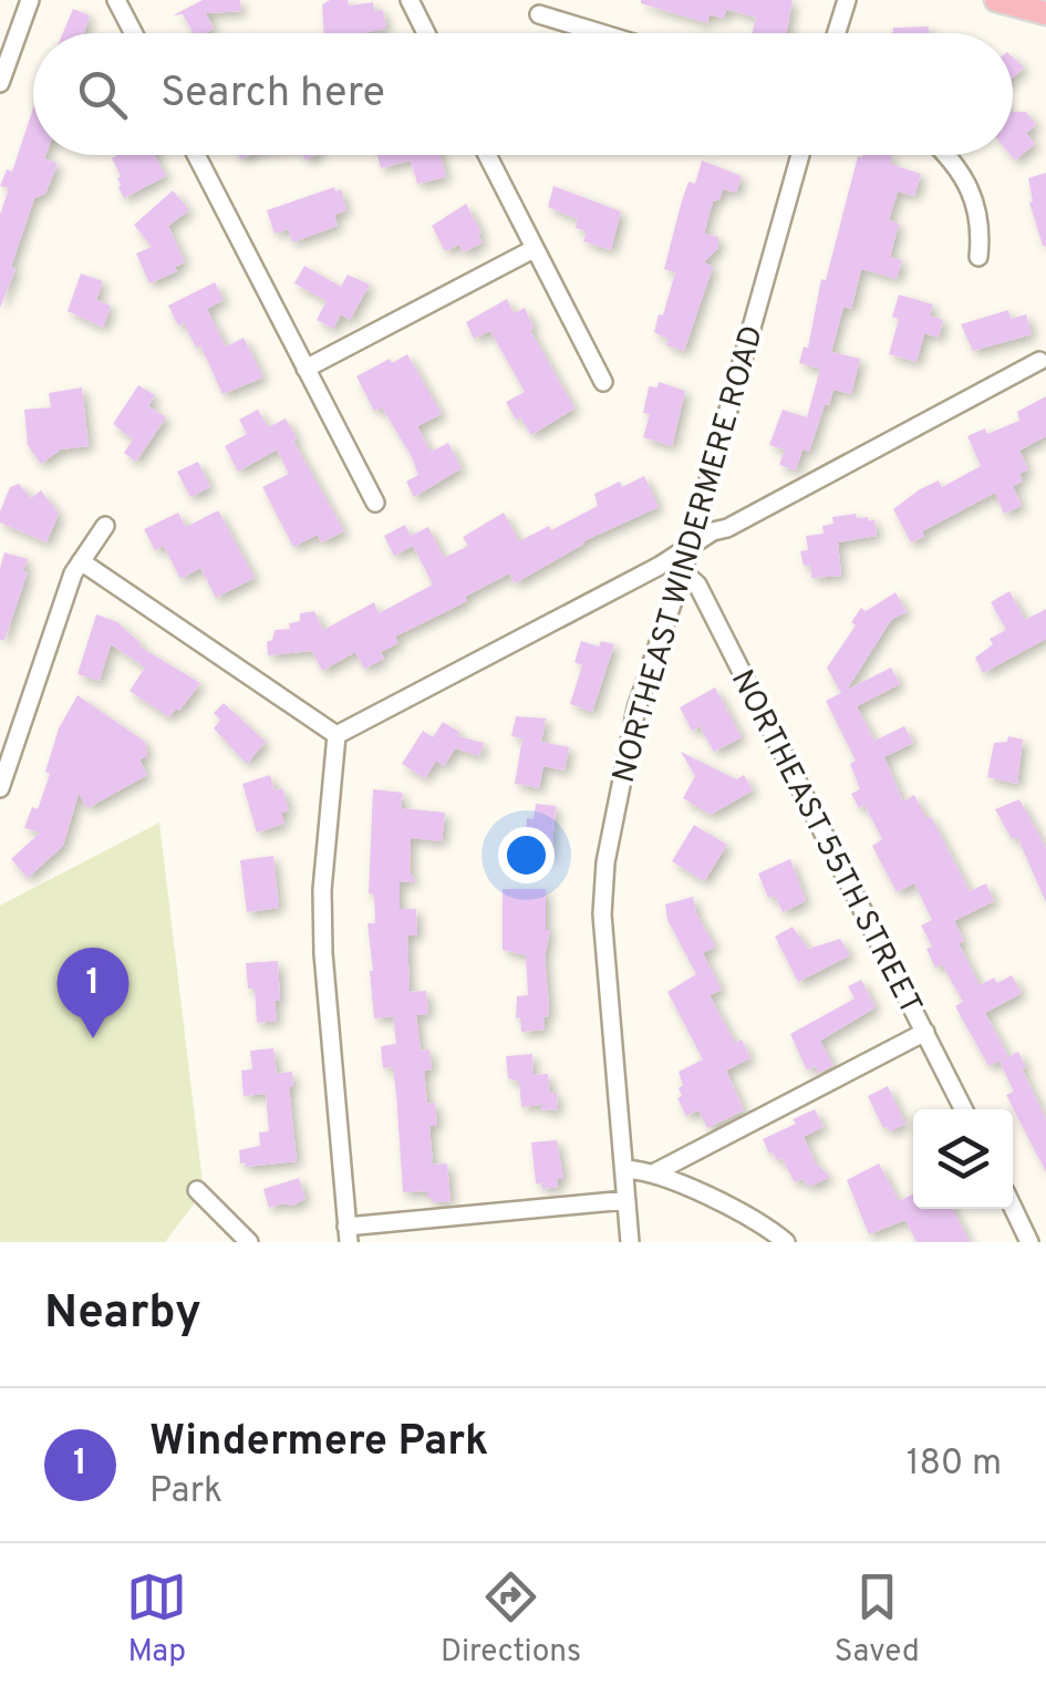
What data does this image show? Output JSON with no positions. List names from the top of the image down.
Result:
{
  "streets": {
    "street": ["NORTHEAST WINDERMERE ROAD", "NORTHEAST 55TH STREET"]
  },
  "crossings": [
    ["NORTHEAST WINDERMERE ROAD", "NORTHEAST 55TH STREET"]
  ],
  "page": {
    "search": "Search here",
    "pins": "1",
    "heading": "Nearby",
    "list": [
      {
        "mark": "1",
        "name": "Windermere Park",
        "note": "Park",
        "value": "180 m"
      }
    ],
    "nav": ["Map", "Directions", "Saved"]
  }
}
